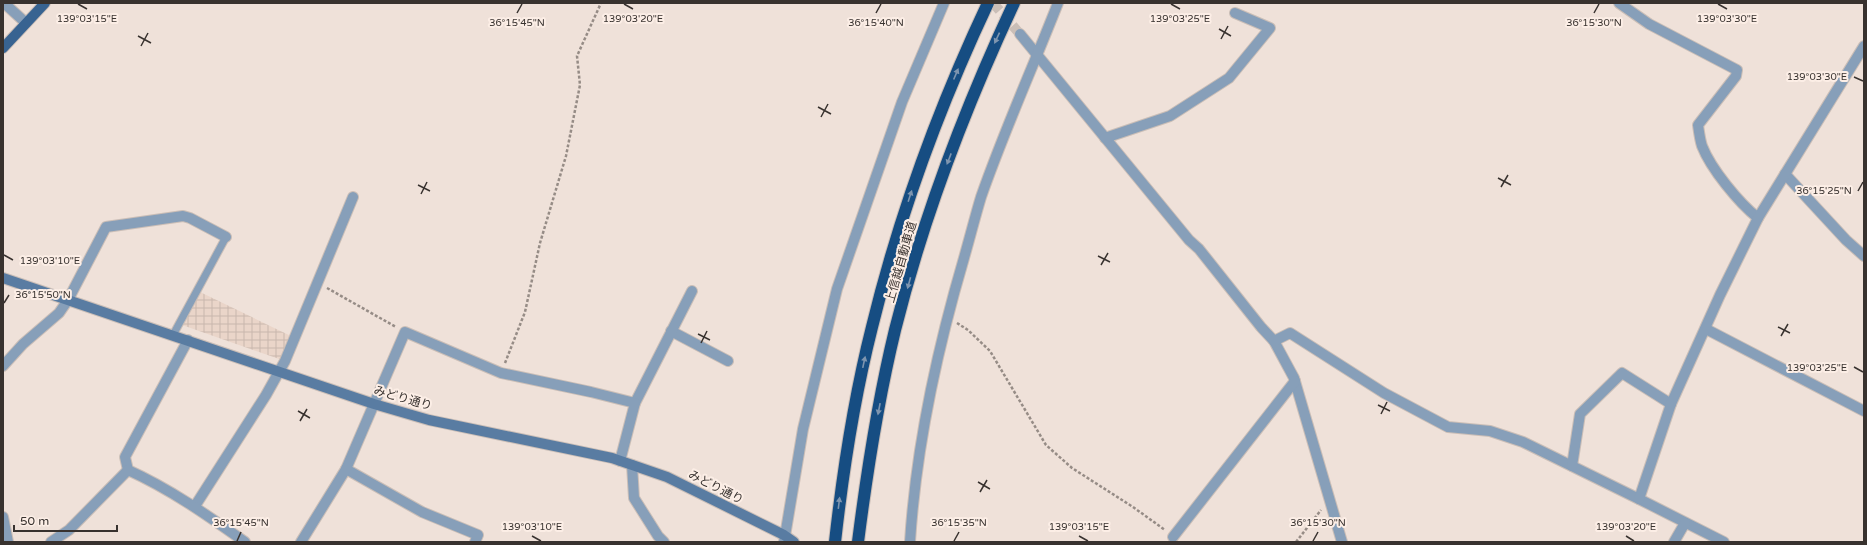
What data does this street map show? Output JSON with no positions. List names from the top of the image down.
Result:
{
  "streets": {
    "highway": ["上信越自動車道"],
    "street": ["みどり通り"]
  },
  "scale_bar": "50 m",
  "coordinates": [
    "139°03'30\"E",
    "139°03'15\"E",
    "139°03'20\"E",
    "139°03'25\"E",
    "36°15'45\"N",
    "36°15'40\"N",
    "36°15'30\"N",
    "36°15'25\"N",
    "139°03'10\"E",
    "36°15'50\"N",
    "36°15'35\"N"
  ]
}
